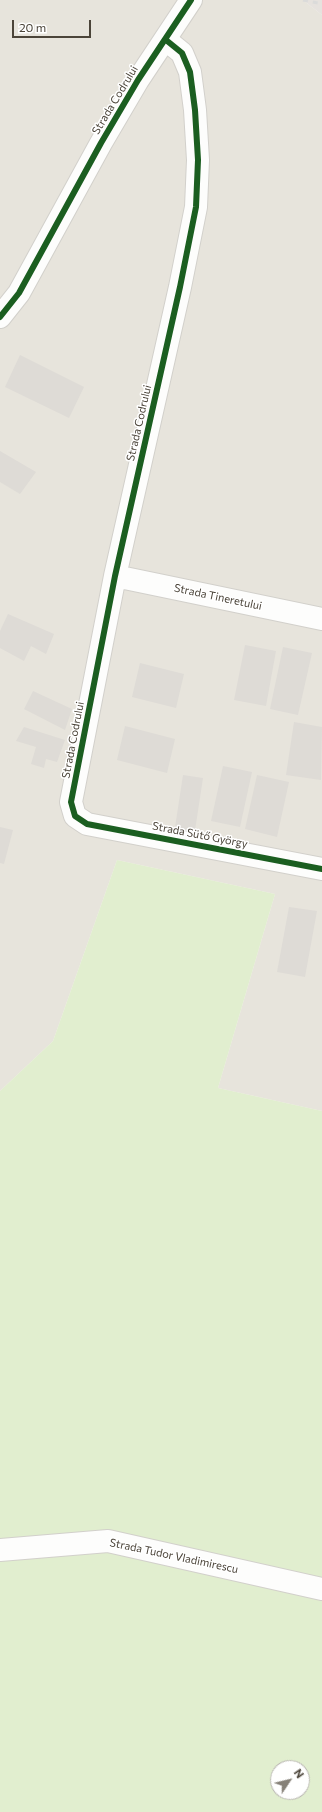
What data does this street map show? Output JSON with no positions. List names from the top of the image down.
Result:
{
  "streets": {
    "street": [
      "Strada Codrului",
      "Strada Tineretului",
      "Strada Sütő György",
      "Strada Tudor Vladimirescu"
    ]
  },
  "crossings": [
    ["Strada Codrului", "Strada Tineretului"],
    ["Strada Codrului", "Strada Sütő György"]
  ],
  "scale_bar": "20 m",
  "north": "top right"
}
